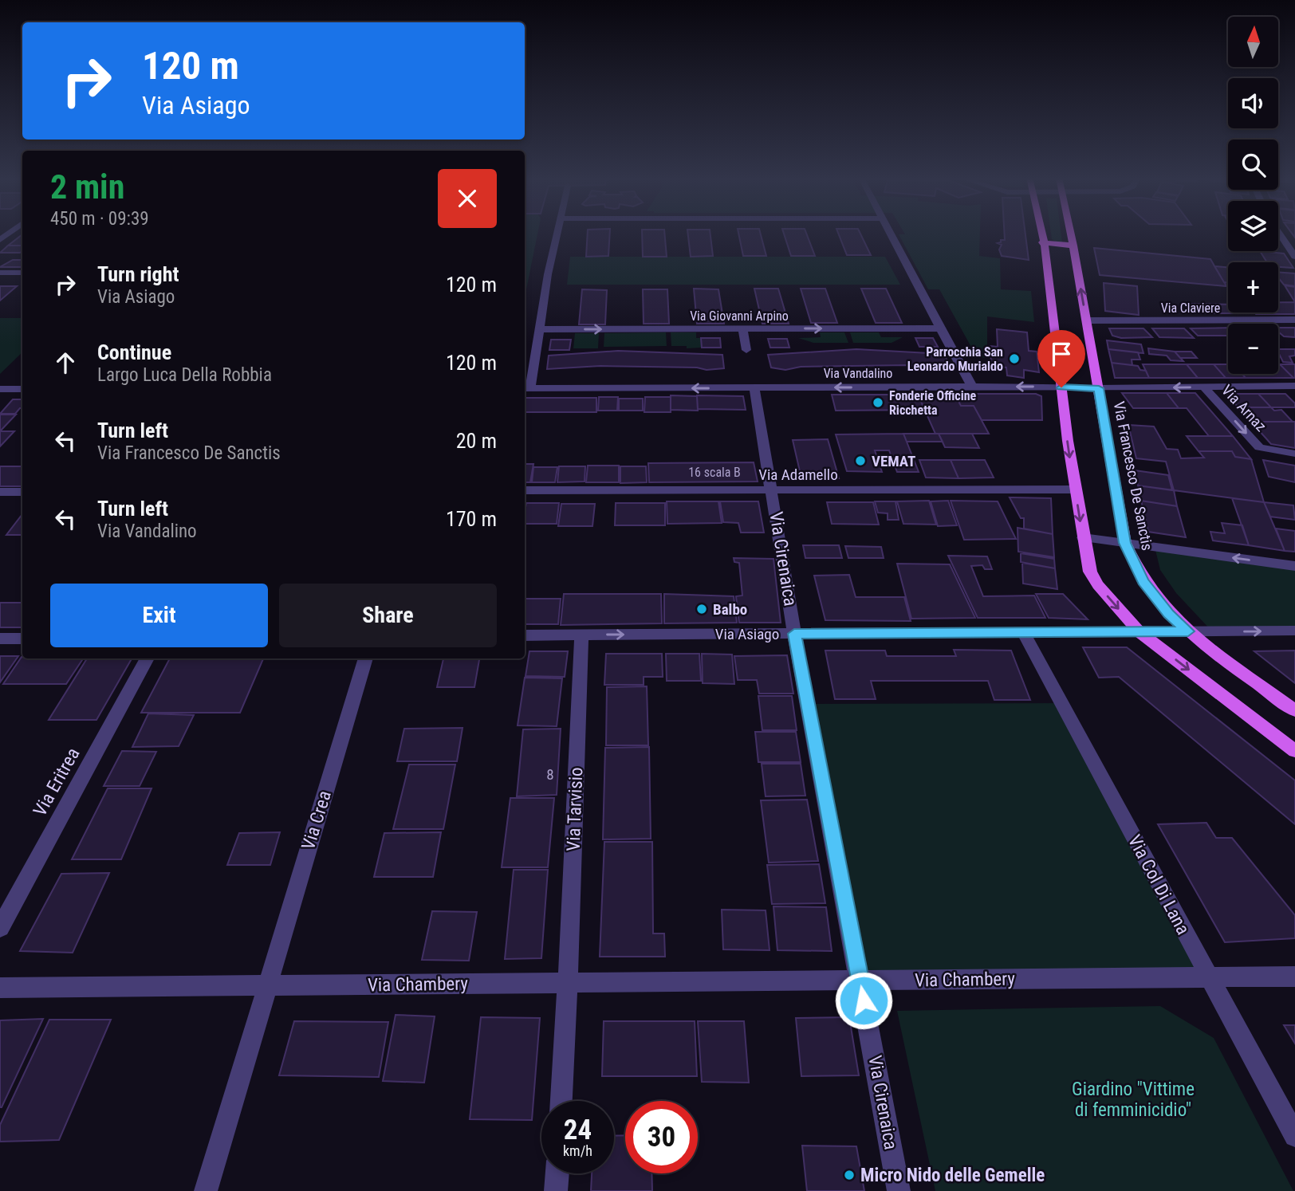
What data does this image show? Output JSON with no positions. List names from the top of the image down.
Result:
{
  "streets": {
    "main road": ["Via Francesco De Sanctis"],
    "street": [
      "Via Claviere",
      "Via Giovanni Arpino",
      "Via Vandalino",
      "Via Arnaz",
      "Via Adamello",
      "Via Cirenaica",
      "Via Asiago",
      "Via Eritrea",
      "Via Tarvisio",
      "Via Crea",
      "Via Col Di Lana",
      "Via Chambery"
    ]
  },
  "crossings": [
    ["Via Claviere", "Via Francesco De Sanctis"],
    ["Via Vandalino", "Via Arnaz"],
    ["Via Vandalino", "Via Francesco De Sanctis"],
    ["Via Vandalino", "Via Cirenaica"],
    ["Via Adamello", "Via Cirenaica"],
    ["Via Francesco De Sanctis", "Via Asiago"],
    ["Via Cirenaica", "Via Asiago"],
    ["Via Cirenaica", "Via Chambery"],
    ["Via Asiago", "Via Tarvisio"],
    ["Via Asiago", "Via Col Di Lana"],
    ["Via Tarvisio", "Via Chambery"],
    ["Via Crea", "Via Chambery"],
    ["Via Col Di Lana", "Via Chambery"]
  ],
  "one_way": ["Via Giovanni Arpino", "Via Vandalino", "Via Arnaz"],
  "parks": ["Giardino \"Vittime di femminicidio\""],
  "places": [
    "Parrocchia San Leonardo Murialdo",
    "Fonderie Officine Ricchetta",
    "VEMAT",
    "Balbo",
    "Micro Nido delle Gemelle"
  ],
  "house_numbers": ["16 scala B", "8"],
  "north": "top",
  "page": {
    "map_buttons": ["+", "−"],
    "turn": ["120 m", "Via Asiago"],
    "heading": ["2 min", "450 m · 09:39"],
    "list": [
      {
        "name": "Turn right",
        "note": "Via Asiago",
        "value": "120 m"
      },
      {
        "name": "Continue",
        "note": "Largo Luca Della Robbia",
        "value": "120 m"
      },
      {
        "name": "Turn left",
        "note": "Via Francesco De Sanctis",
        "value": "20 m"
      },
      {
        "name": "Turn left",
        "note": "Via Vandalino",
        "value": "170 m"
      }
    ],
    "buttons": ["Exit", "Share"],
    "speed": "24 km/h",
    "limit": "30"
  }
}
